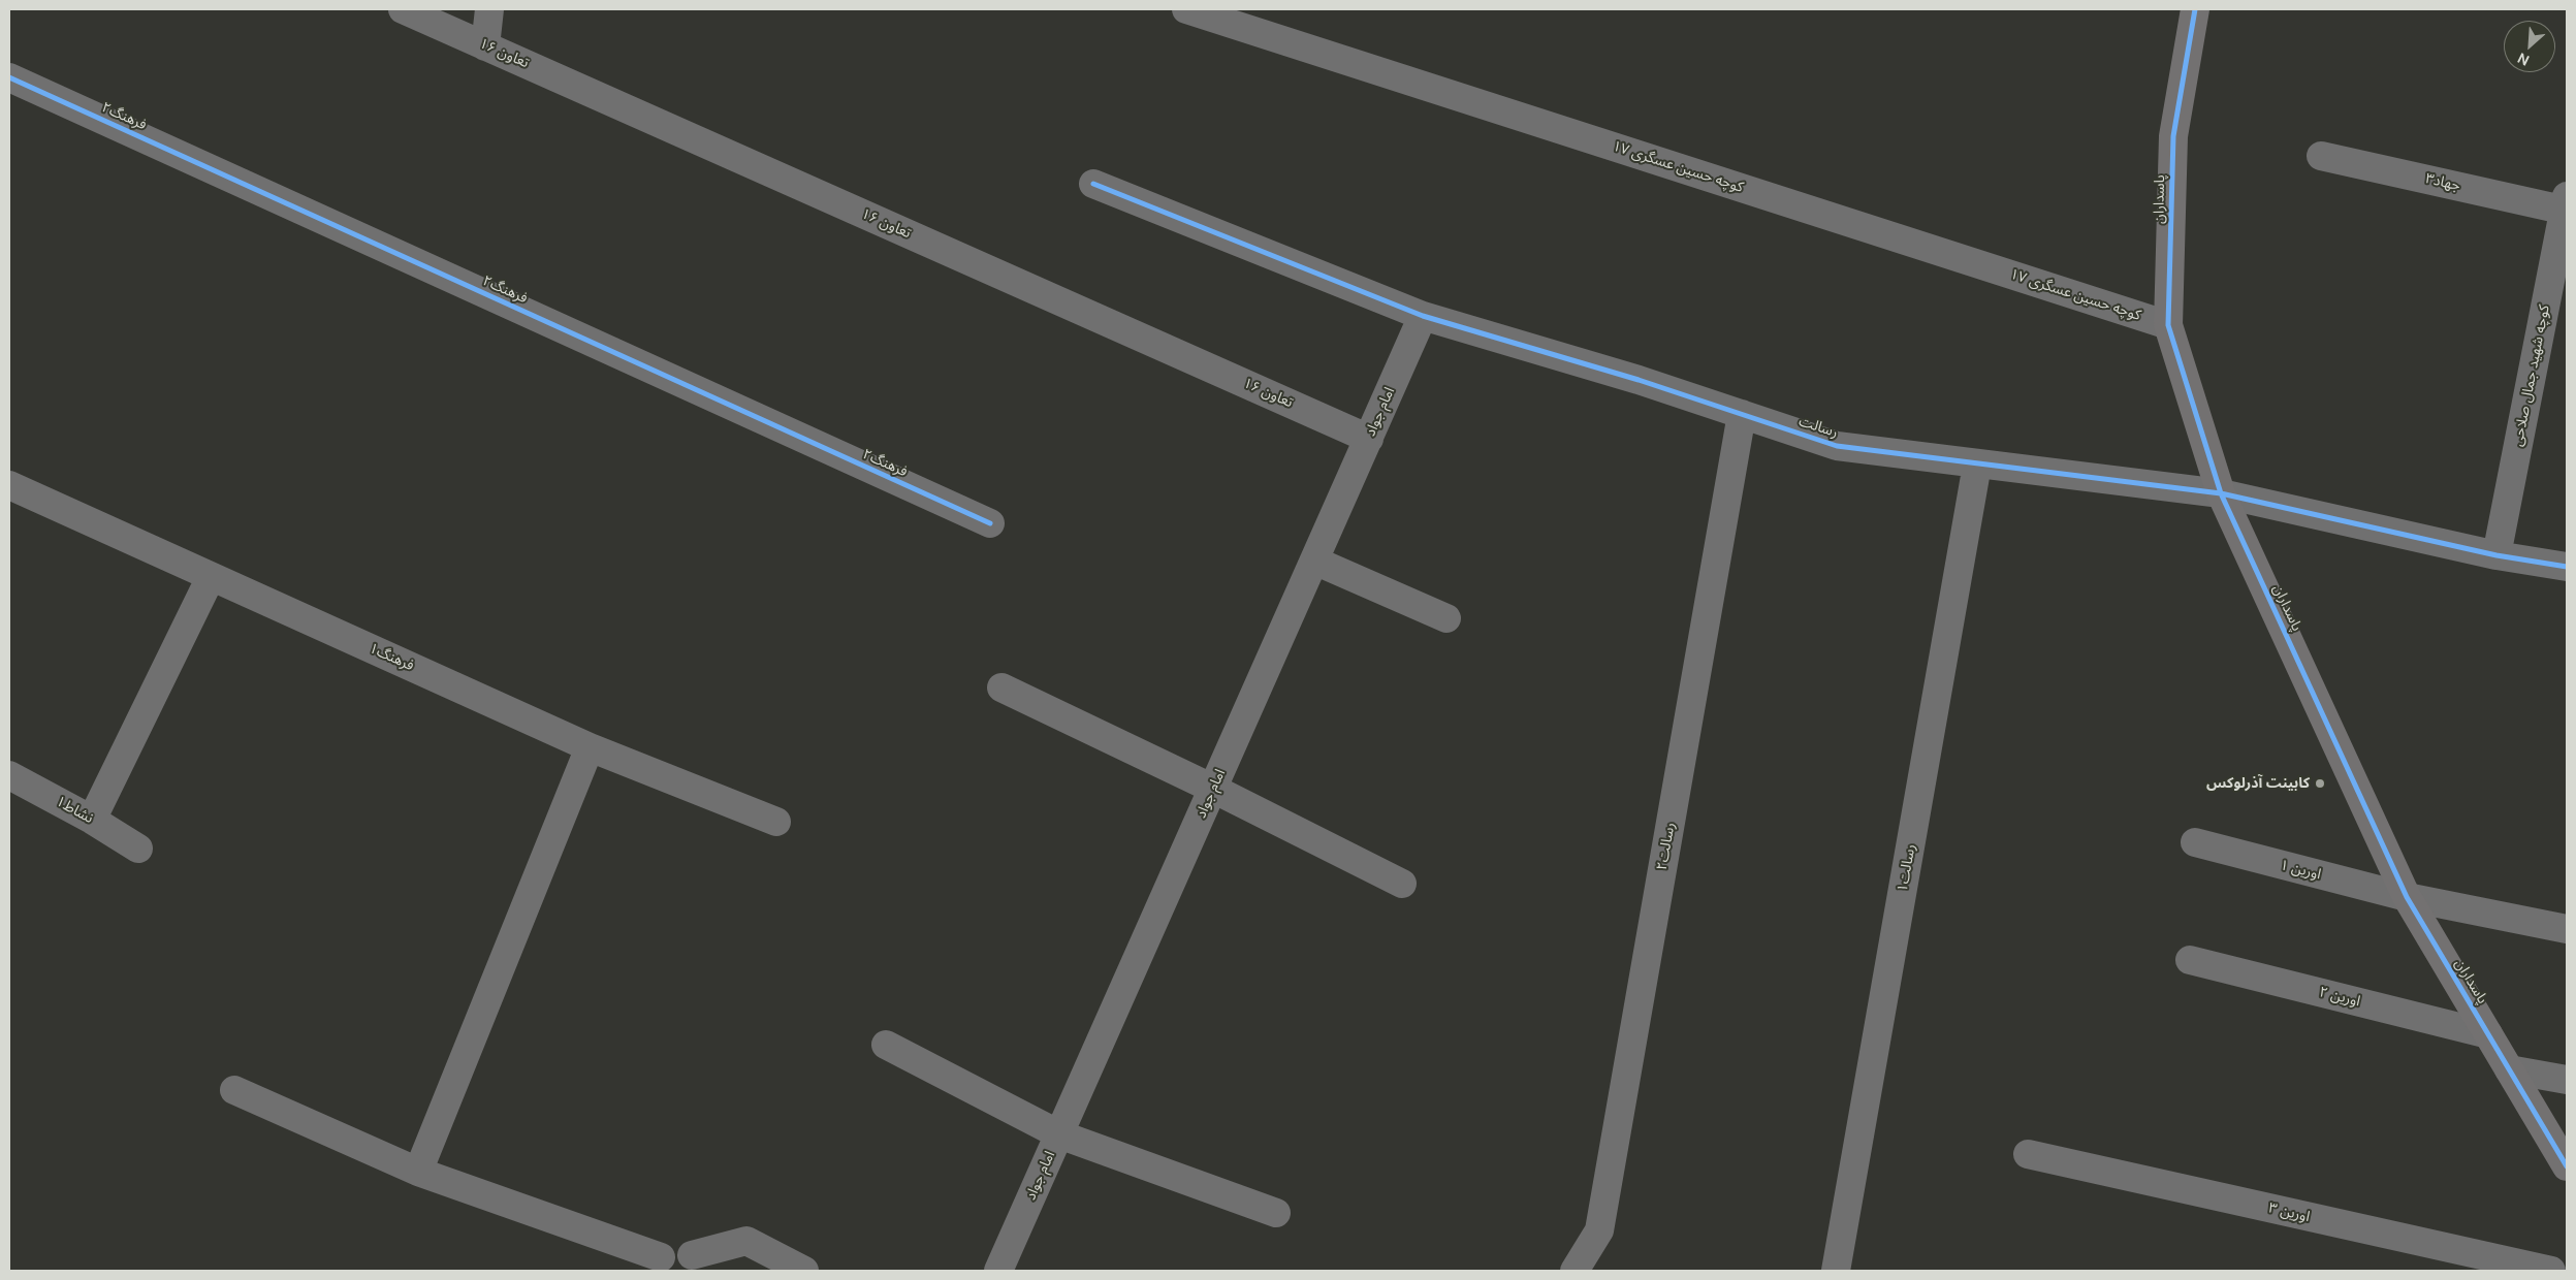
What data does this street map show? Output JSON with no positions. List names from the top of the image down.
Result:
{
  "streets": {
    "street": [
      "تعاون ۱۶",
      "فرهنگ۲",
      "کوچه حسین عسگری ۱۷",
      "جهاد۳",
      "پاسداران",
      "کوچه شهید جمال صلاحی",
      "امام جواد",
      "رسالت",
      "فرهنگ۱",
      "نشاط۱",
      "رسالت۲",
      "رسالت۱",
      "اورین ۱",
      "اورین ۲",
      "اورین ۳"
    ]
  },
  "crossings": [
    ["تعاون ۱۶", "امام جواد"],
    ["کوچه حسین عسگری ۱۷", "پاسداران"],
    ["جهاد۳", "کوچه شهید جمال صلاحی"],
    ["پاسداران", "رسالت"],
    ["پاسداران", "اورین ۱"],
    ["پاسداران", "اورین ۲"],
    ["کوچه شهید جمال صلاحی", "رسالت"],
    ["امام جواد", "رسالت"],
    ["رسالت", "رسالت۲"],
    ["رسالت", "رسالت۱"]
  ],
  "places": ["کابینت آذرلوکس"],
  "north": "bottom left"
}
